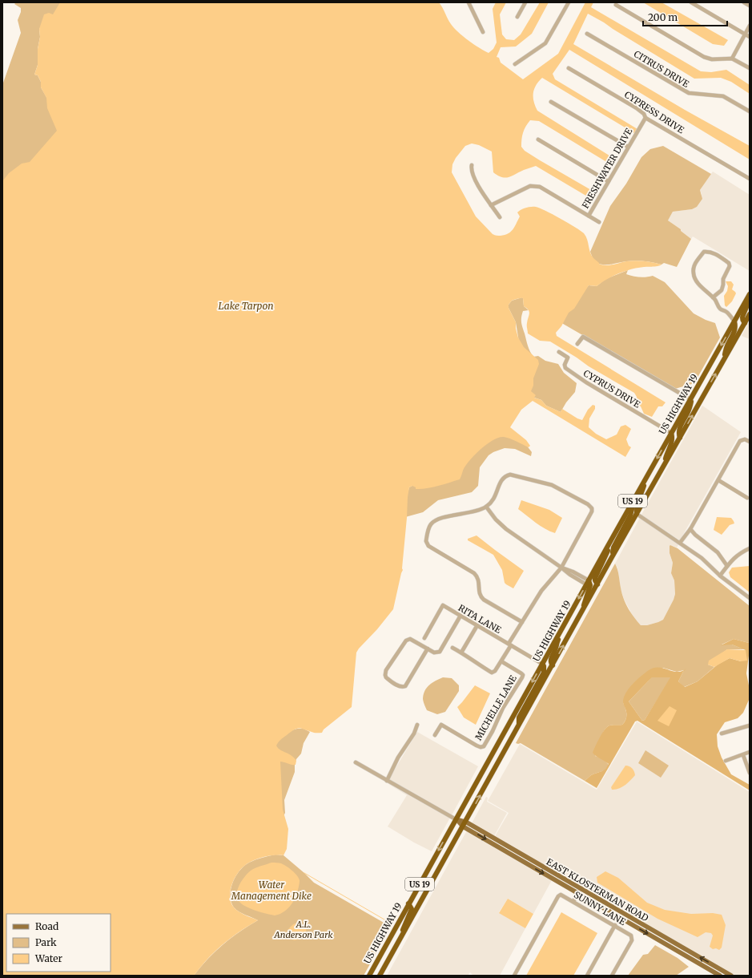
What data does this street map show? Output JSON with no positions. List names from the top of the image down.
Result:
{
  "streets": {
    "highway": ["US HIGHWAY 19", "US 19"],
    "main road": ["EAST KLOSTERMAN ROAD"],
    "street": [
      "CITRUS DRIVE",
      "CYPRESS DRIVE",
      "FRESHWATER DRIVE",
      "CYPRUS DRIVE",
      "RITA LANE",
      "MICHELLE LANE",
      "SUNNY LANE"
    ]
  },
  "crossings": [
    ["CYPRESS DRIVE", "FRESHWATER DRIVE"],
    ["CYPRUS DRIVE", "US HIGHWAY 19"],
    ["US HIGHWAY 19", "RITA LANE"],
    ["US HIGHWAY 19", "EAST KLOSTERMAN ROAD"]
  ],
  "water": ["Lake Tarpon", "Water Management Dike"],
  "parks": ["A.L. Anderson Park"],
  "legend": ["Road", "Park", "Water"],
  "scale_bar": "200 m"
}
